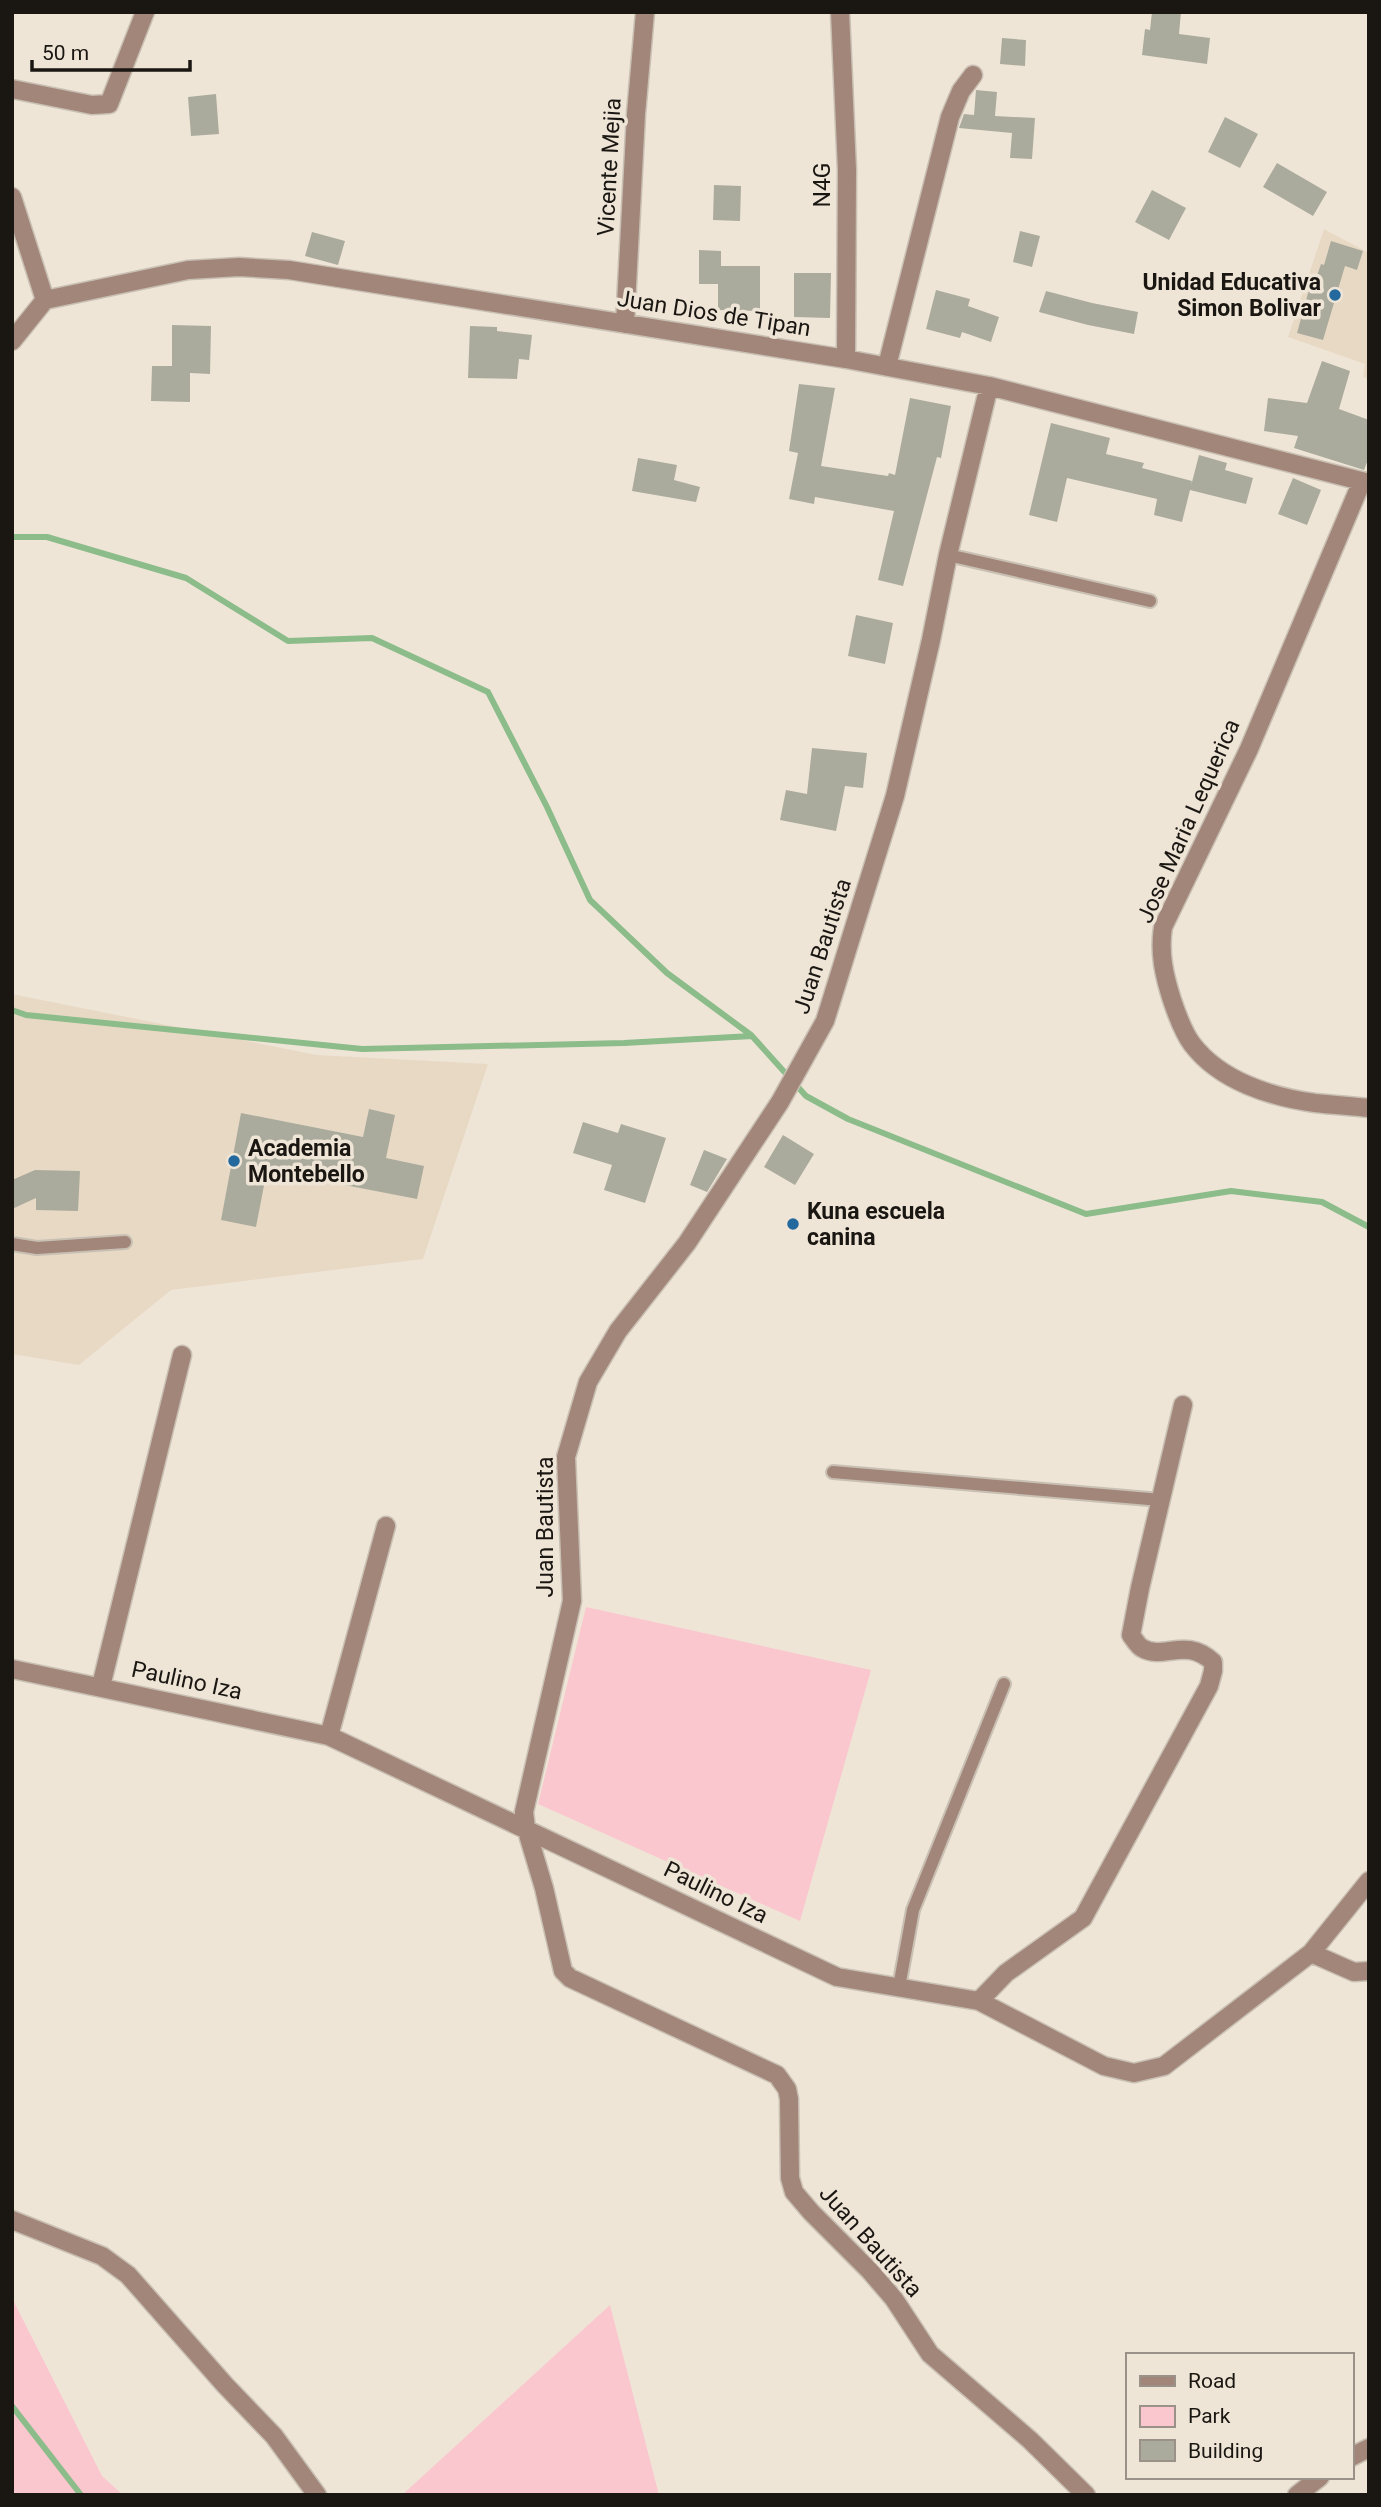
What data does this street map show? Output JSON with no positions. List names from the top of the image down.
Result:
{
  "streets": {
    "street": [
      "Vicente Mejia",
      "N4G",
      "Juan Dios de Tipan",
      "Jose Maria Lequerica",
      "Juan Bautista",
      "Paulino Iza"
    ]
  },
  "crossings": [
    ["Vicente Mejia", "Juan Dios de Tipan"],
    ["N4G", "Juan Dios de Tipan"],
    ["Juan Dios de Tipan", "Jose Maria Lequerica"],
    ["Juan Dios de Tipan", "Juan Bautista"],
    ["Juan Bautista", "Paulino Iza"]
  ],
  "places": ["Unidad Educativa Simon Bolivar", "Academia Montebello", "Kuna escuela canina"],
  "legend": ["Road", "Park", "Building"],
  "scale_bar": "50 m"
}
